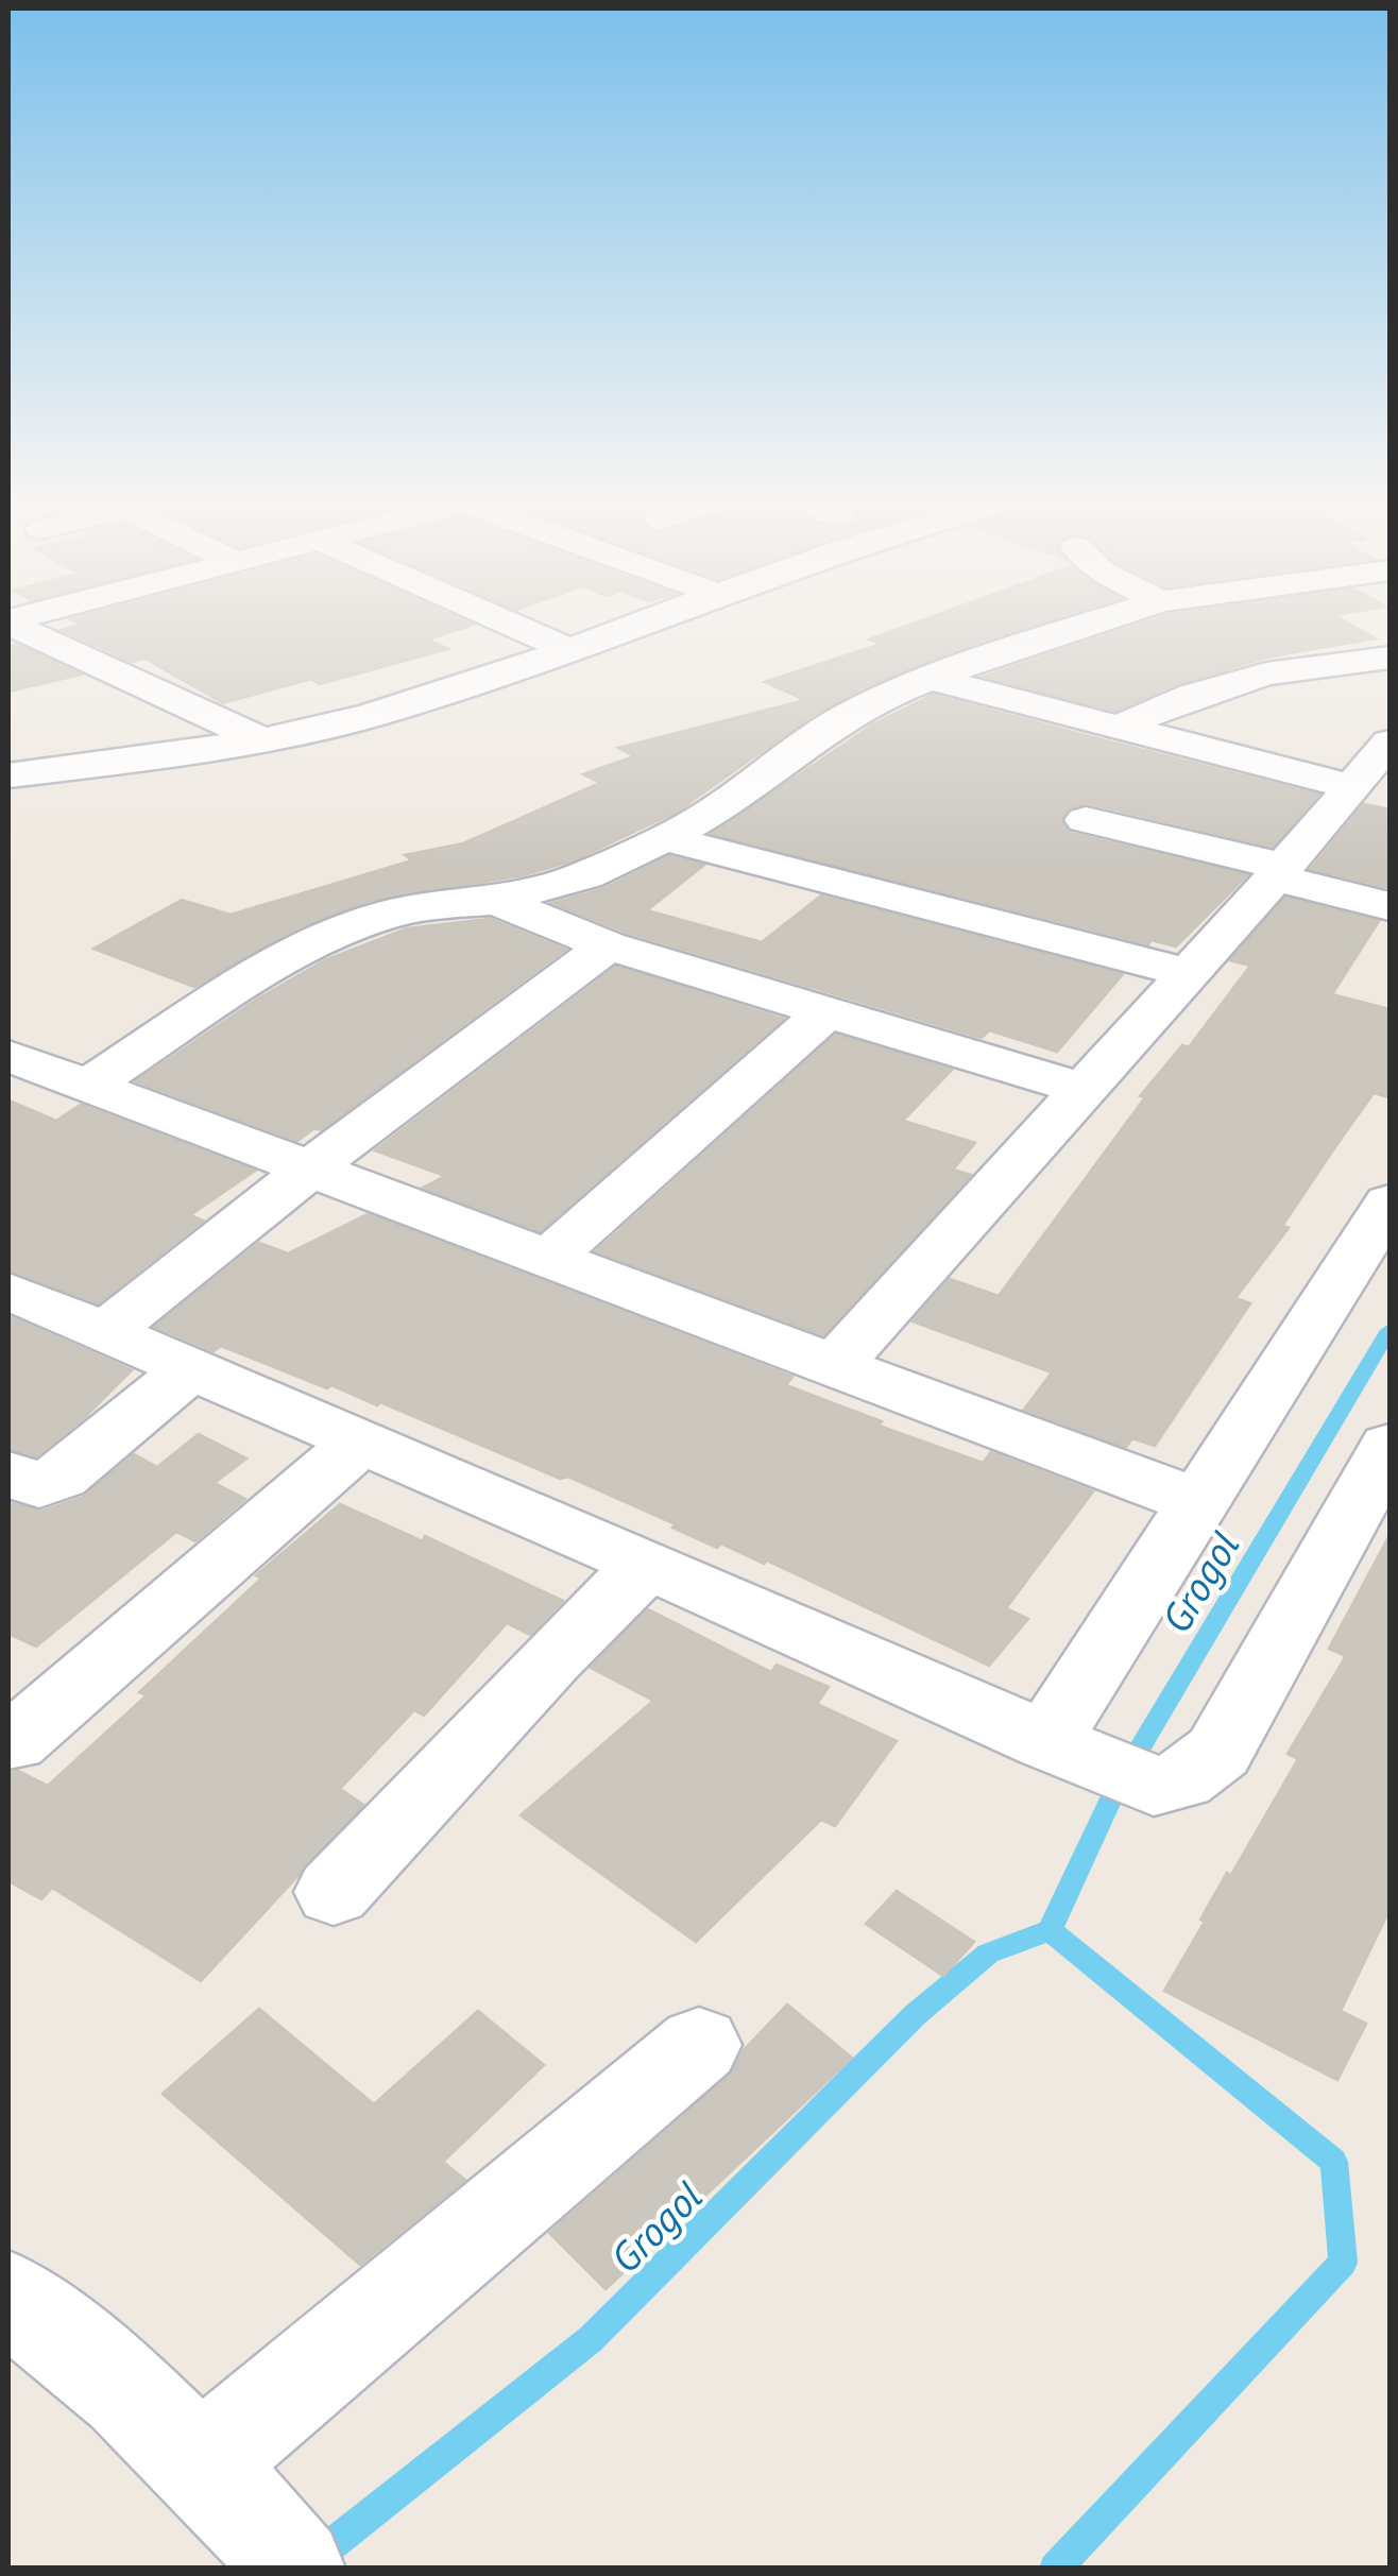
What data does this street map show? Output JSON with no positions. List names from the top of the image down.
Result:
{
  "water": ["Grogol"]
}
